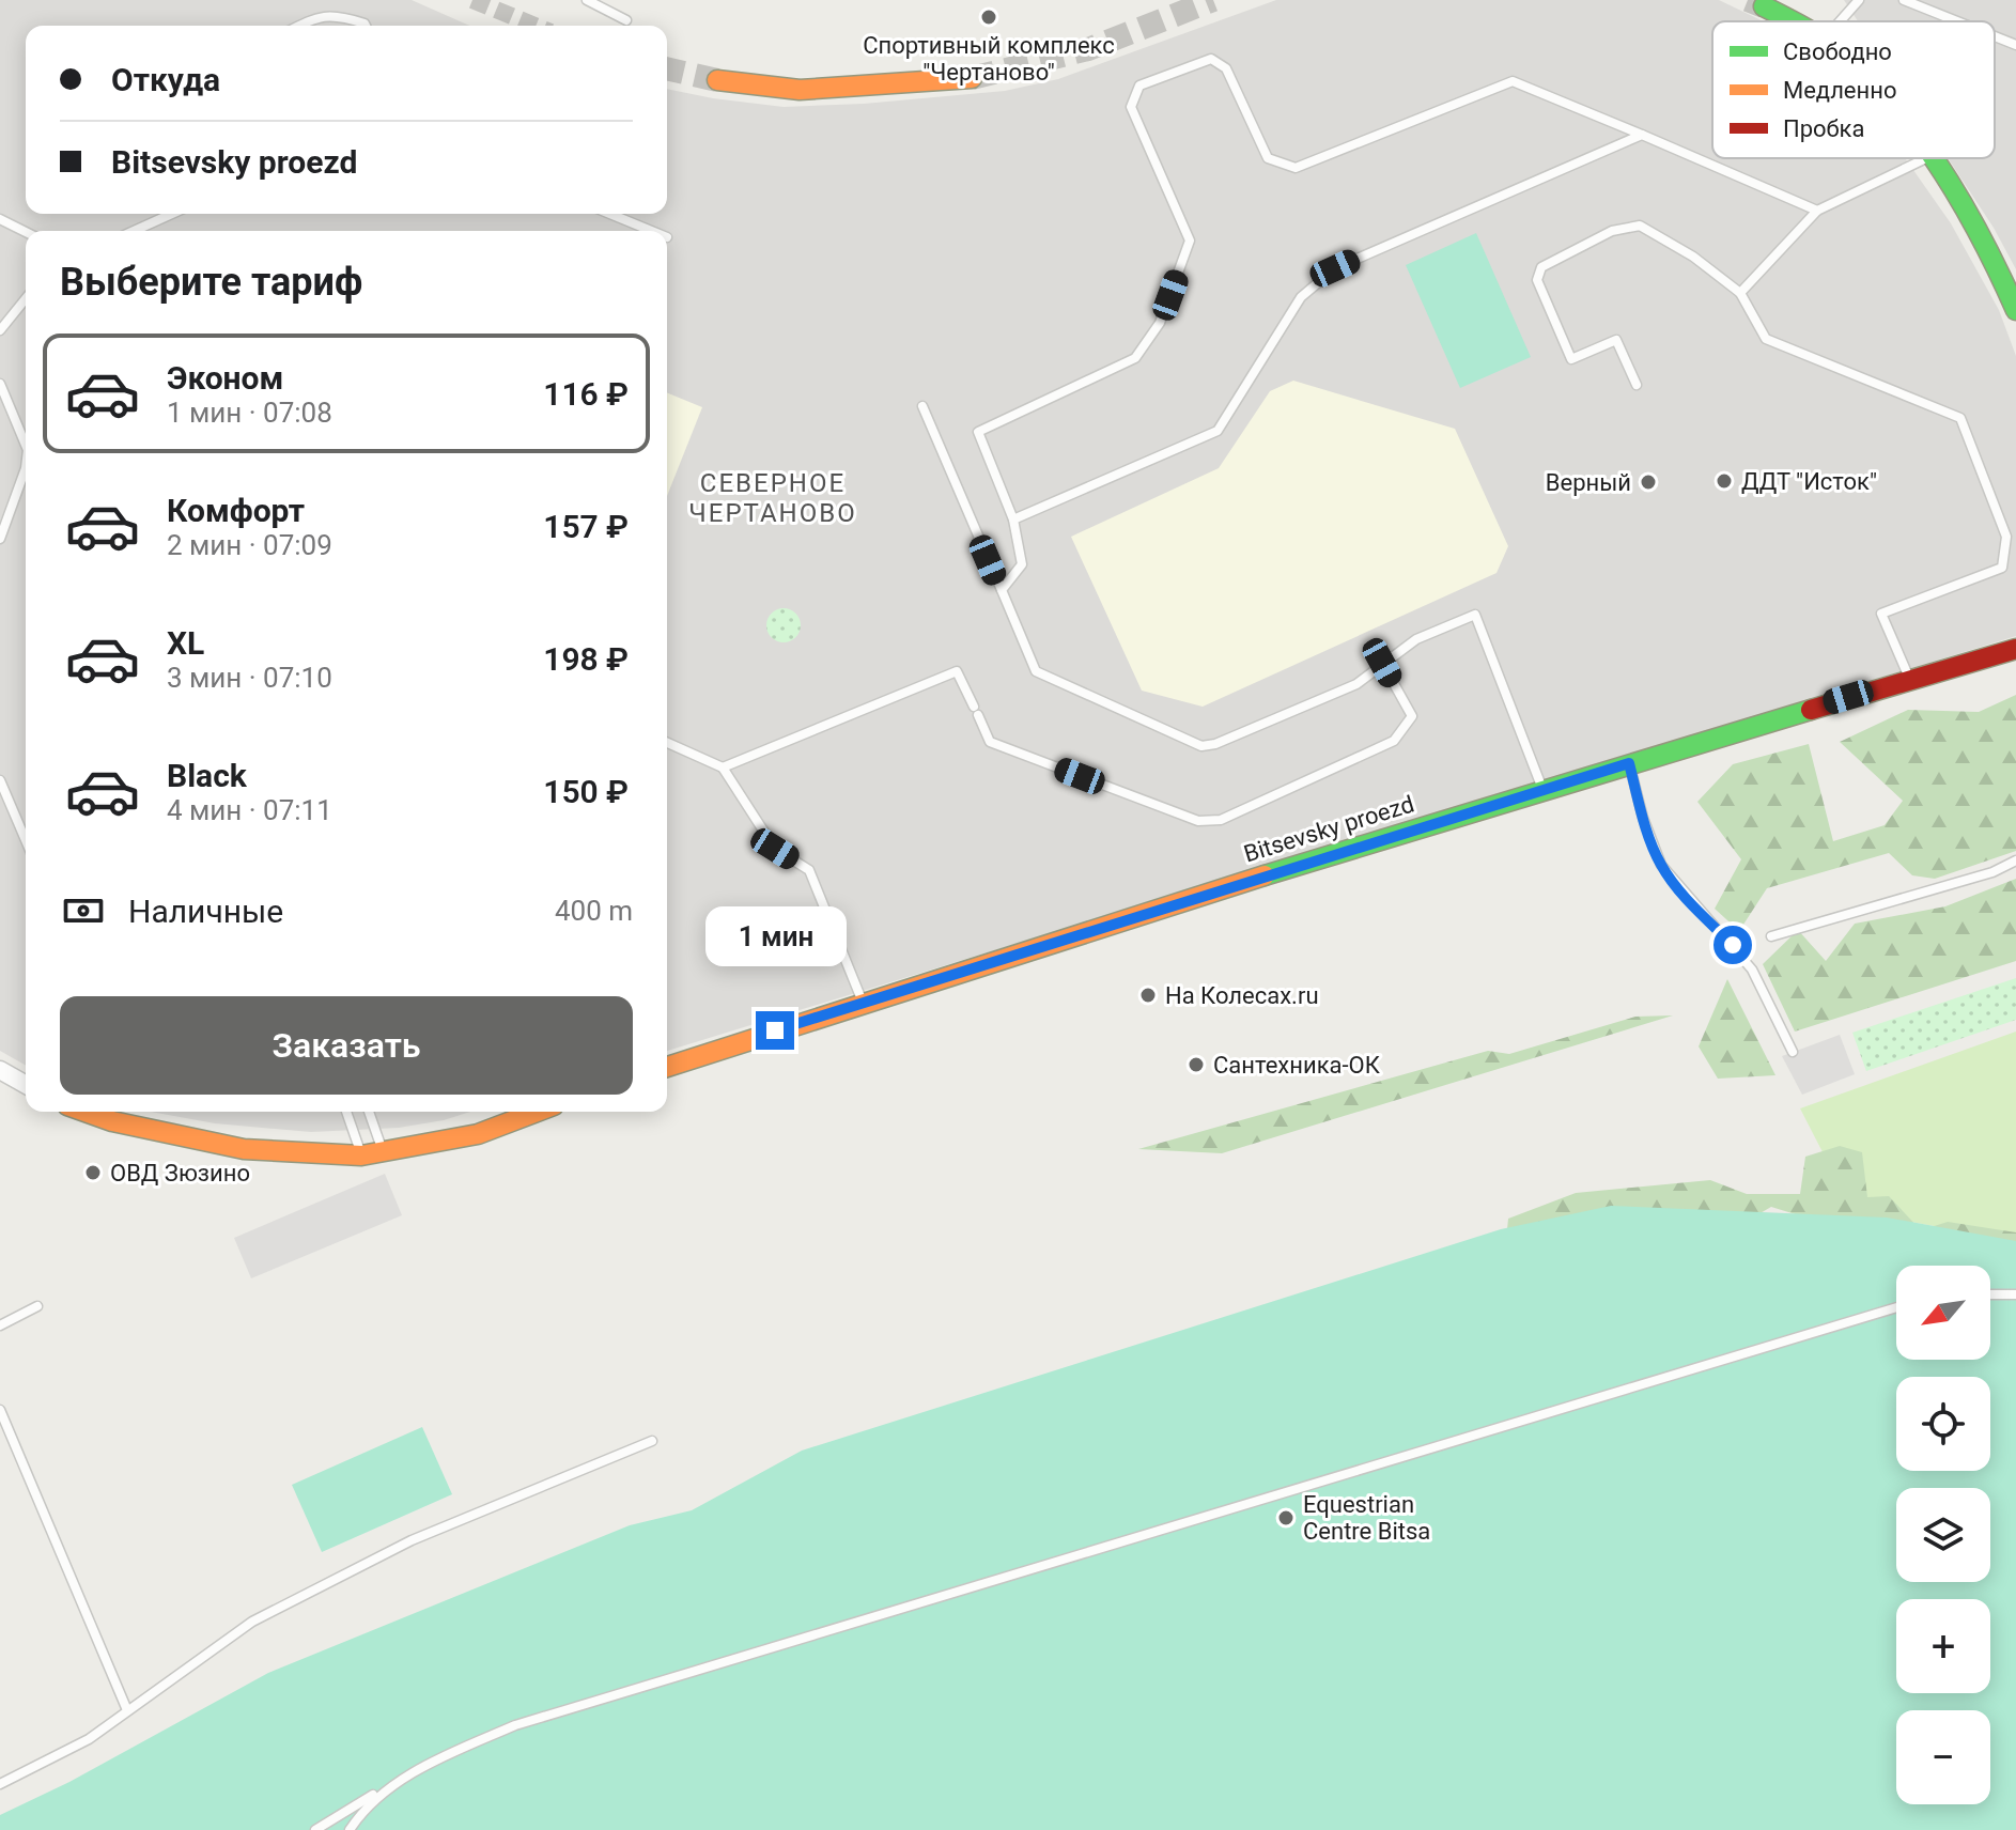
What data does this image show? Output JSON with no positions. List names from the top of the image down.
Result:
{
  "streets": {
    "street": ["Bitsevsky proezd"]
  },
  "districts": ["СЕВЕРНОЕ ЧЕРТАНОВО"],
  "places": [
    "Спортивный комплекс \"Чертаново\"",
    "ДДТ \"Исток\"",
    "Верный",
    "На Колесах.ru",
    "Сантехника-ОК",
    "ОВД Зюзино",
    "Equestrian Centre Bitsa"
  ],
  "legend": ["Свободно", "Медленно", "Пробка"],
  "north": "bottom left",
  "page": {
    "banner": ["Откуда", "Bitsevsky proezd"],
    "heading": "Выберите тариф",
    "list": [
      {
        "name": "Эконом",
        "note": "1 мин · 07:08",
        "value": "116 ₽"
      },
      {
        "name": "Комфорт",
        "note": "2 мин · 07:09",
        "value": "157 ₽"
      },
      {
        "name": "XL",
        "note": "3 мин · 07:10",
        "value": "198 ₽"
      },
      {
        "name": "Black",
        "note": "4 мин · 07:11",
        "value": "150 ₽"
      }
    ],
    "pay": ["Наличные", "400 m"],
    "bubble": "1 мин",
    "buttons": "Заказать",
    "map_buttons": ["+", "−"]
  }
}
